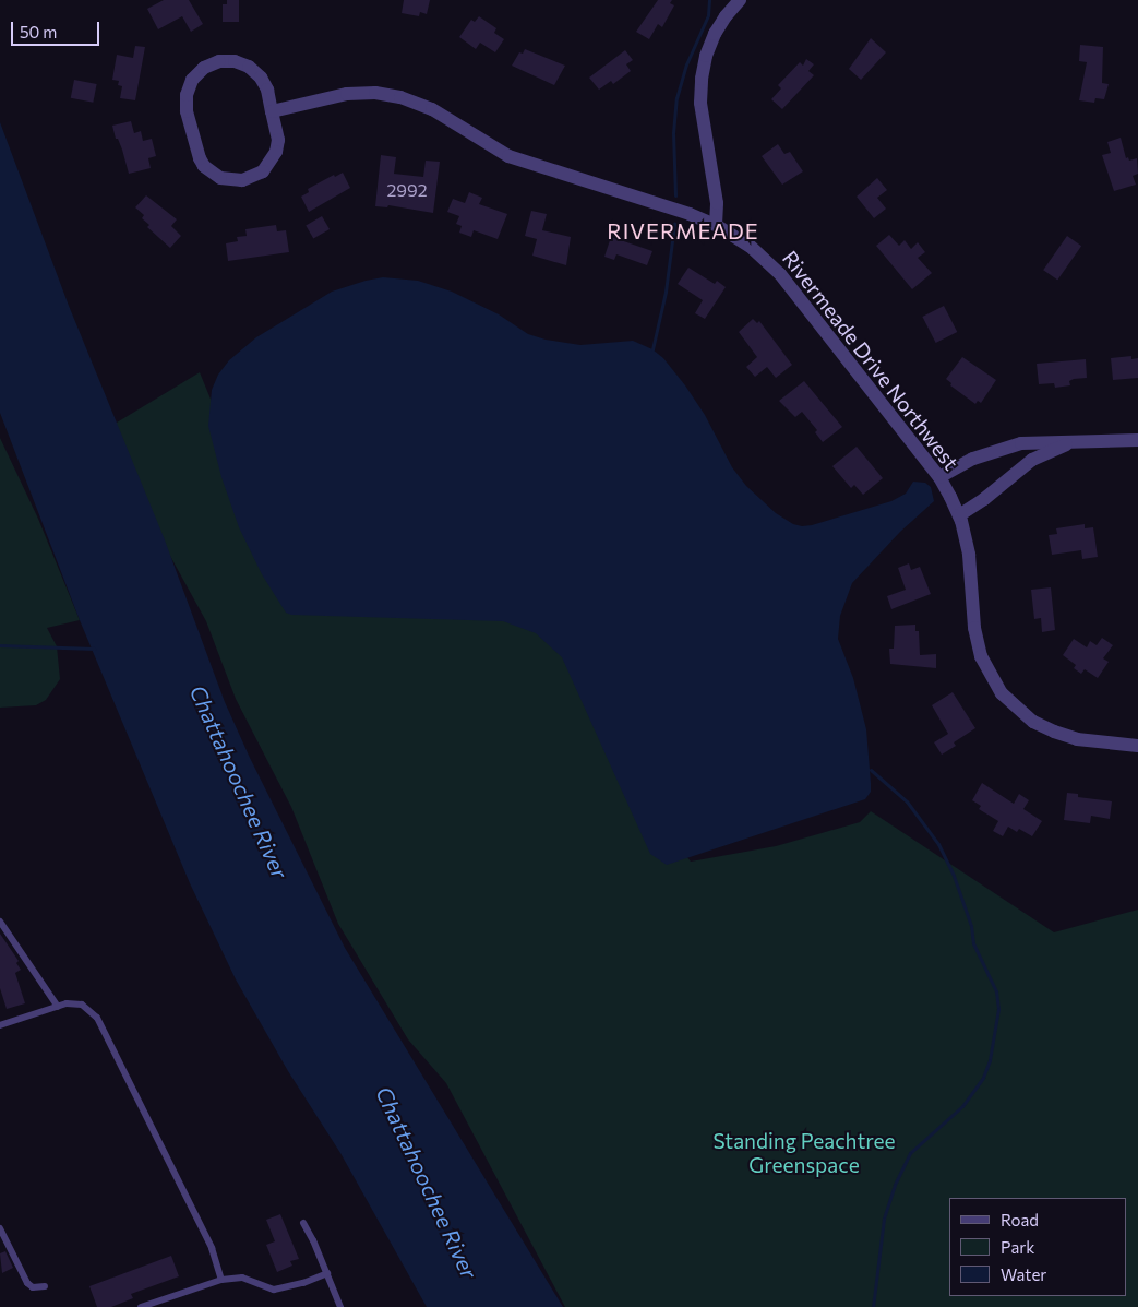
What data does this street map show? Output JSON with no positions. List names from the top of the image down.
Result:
{
  "streets": {
    "street": ["Rivermeade Drive Northwest"]
  },
  "districts": ["RIVERMEADE"],
  "water": ["Chattahoochee River"],
  "parks": ["Standing Peachtree Greenspace"],
  "house_numbers": ["2992"],
  "legend": ["Road", "Park", "Water"],
  "scale_bar": "50 m"
}
